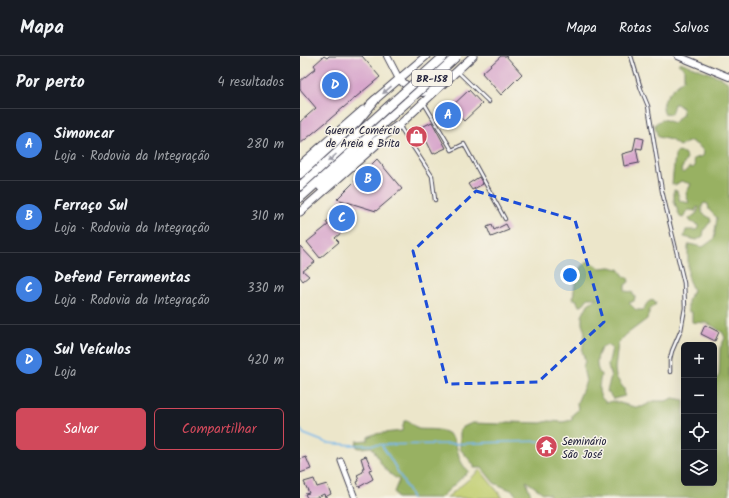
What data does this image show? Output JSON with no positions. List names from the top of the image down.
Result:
{
  "streets": {
    "highway": ["BR-158"]
  },
  "places": {
    "shop": ["Guerra Comércio de Areia e Brita"],
    "temple": ["Seminário São José"]
  },
  "page": {
    "header": "Mapa",
    "nav": ["Mapa", "Rotas", "Salvos"],
    "heading": ["Por perto", "4 resultados"],
    "pins": [
      "D",
      "A",
      "B",
      "C"
    ],
    "list": [
      {
        "mark": "A",
        "name": "Simoncar",
        "note": "Loja · Rodovia da Integração",
        "value": "280 m"
      },
      {
        "mark": "B",
        "name": "Ferraço Sul",
        "note": "Loja · Rodovia da Integração",
        "value": "310 m"
      },
      {
        "mark": "C",
        "name": "Defend Ferramentas",
        "note": "Loja · Rodovia da Integração",
        "value": "330 m"
      },
      {
        "mark": "D",
        "name": "Sul Veículos",
        "note": "Loja",
        "value": "420 m"
      }
    ],
    "map_buttons": ["+", "−"],
    "buttons": ["Salvar", "Compartilhar"]
  }
}
